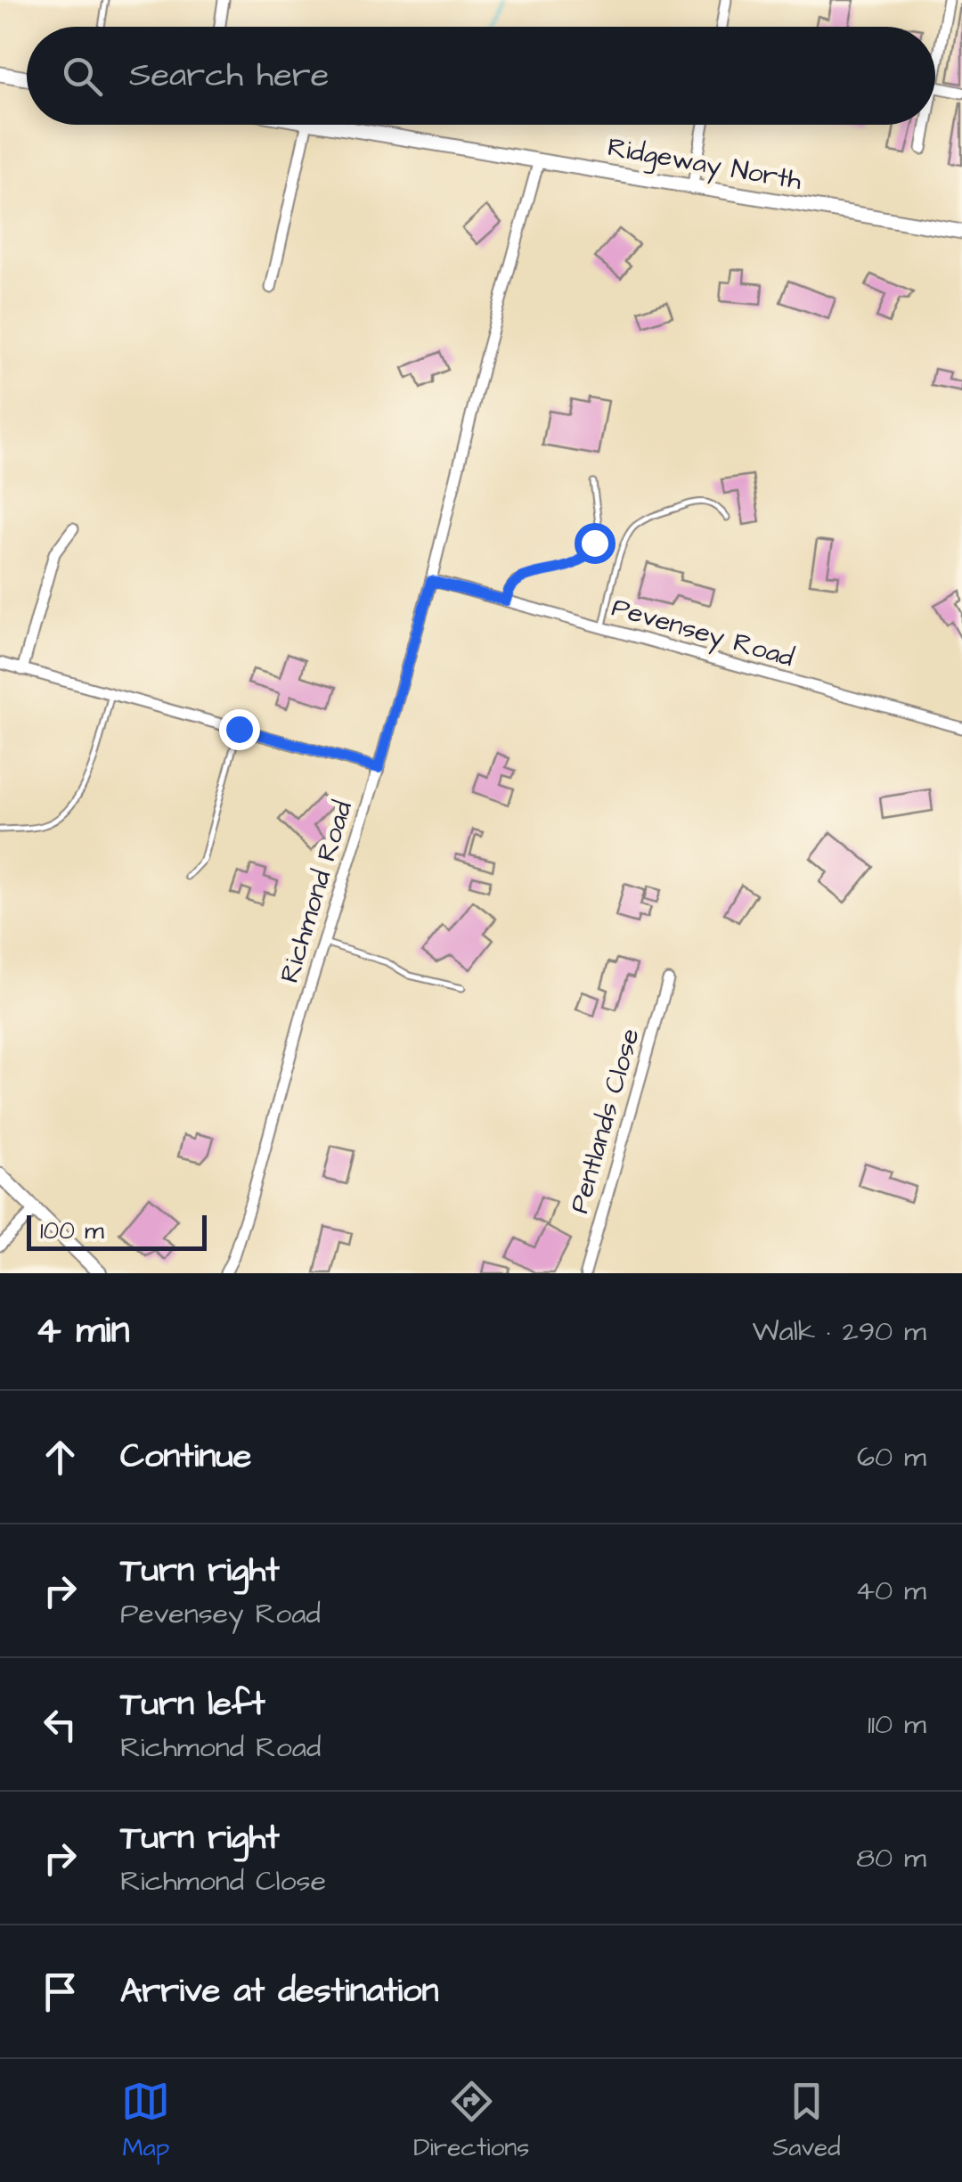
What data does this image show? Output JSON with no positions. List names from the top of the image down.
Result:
{
  "streets": {
    "street": [
      "Ridgeway North",
      "Pevensey Road",
      "Richmond Road",
      "Pentlands Close"
    ]
  },
  "crossings": [
    ["Ridgeway North", "Richmond Road"],
    ["Pevensey Road", "Richmond Road"]
  ],
  "scale_bar": "100 m",
  "page": {
    "search": "Search here",
    "scale": "100 m",
    "heading": ["4 min", "Walk · 290 m"],
    "list": [
      ["Continue", "60 m"],
      ["Turn right", "Pevensey Road", "40 m"],
      ["Turn left", "Richmond Road", "110 m"],
      ["Turn right", "Richmond Close", "80 m"],
      "Arrive at destination"
    ],
    "nav": ["Map", "Directions", "Saved"]
  }
}
